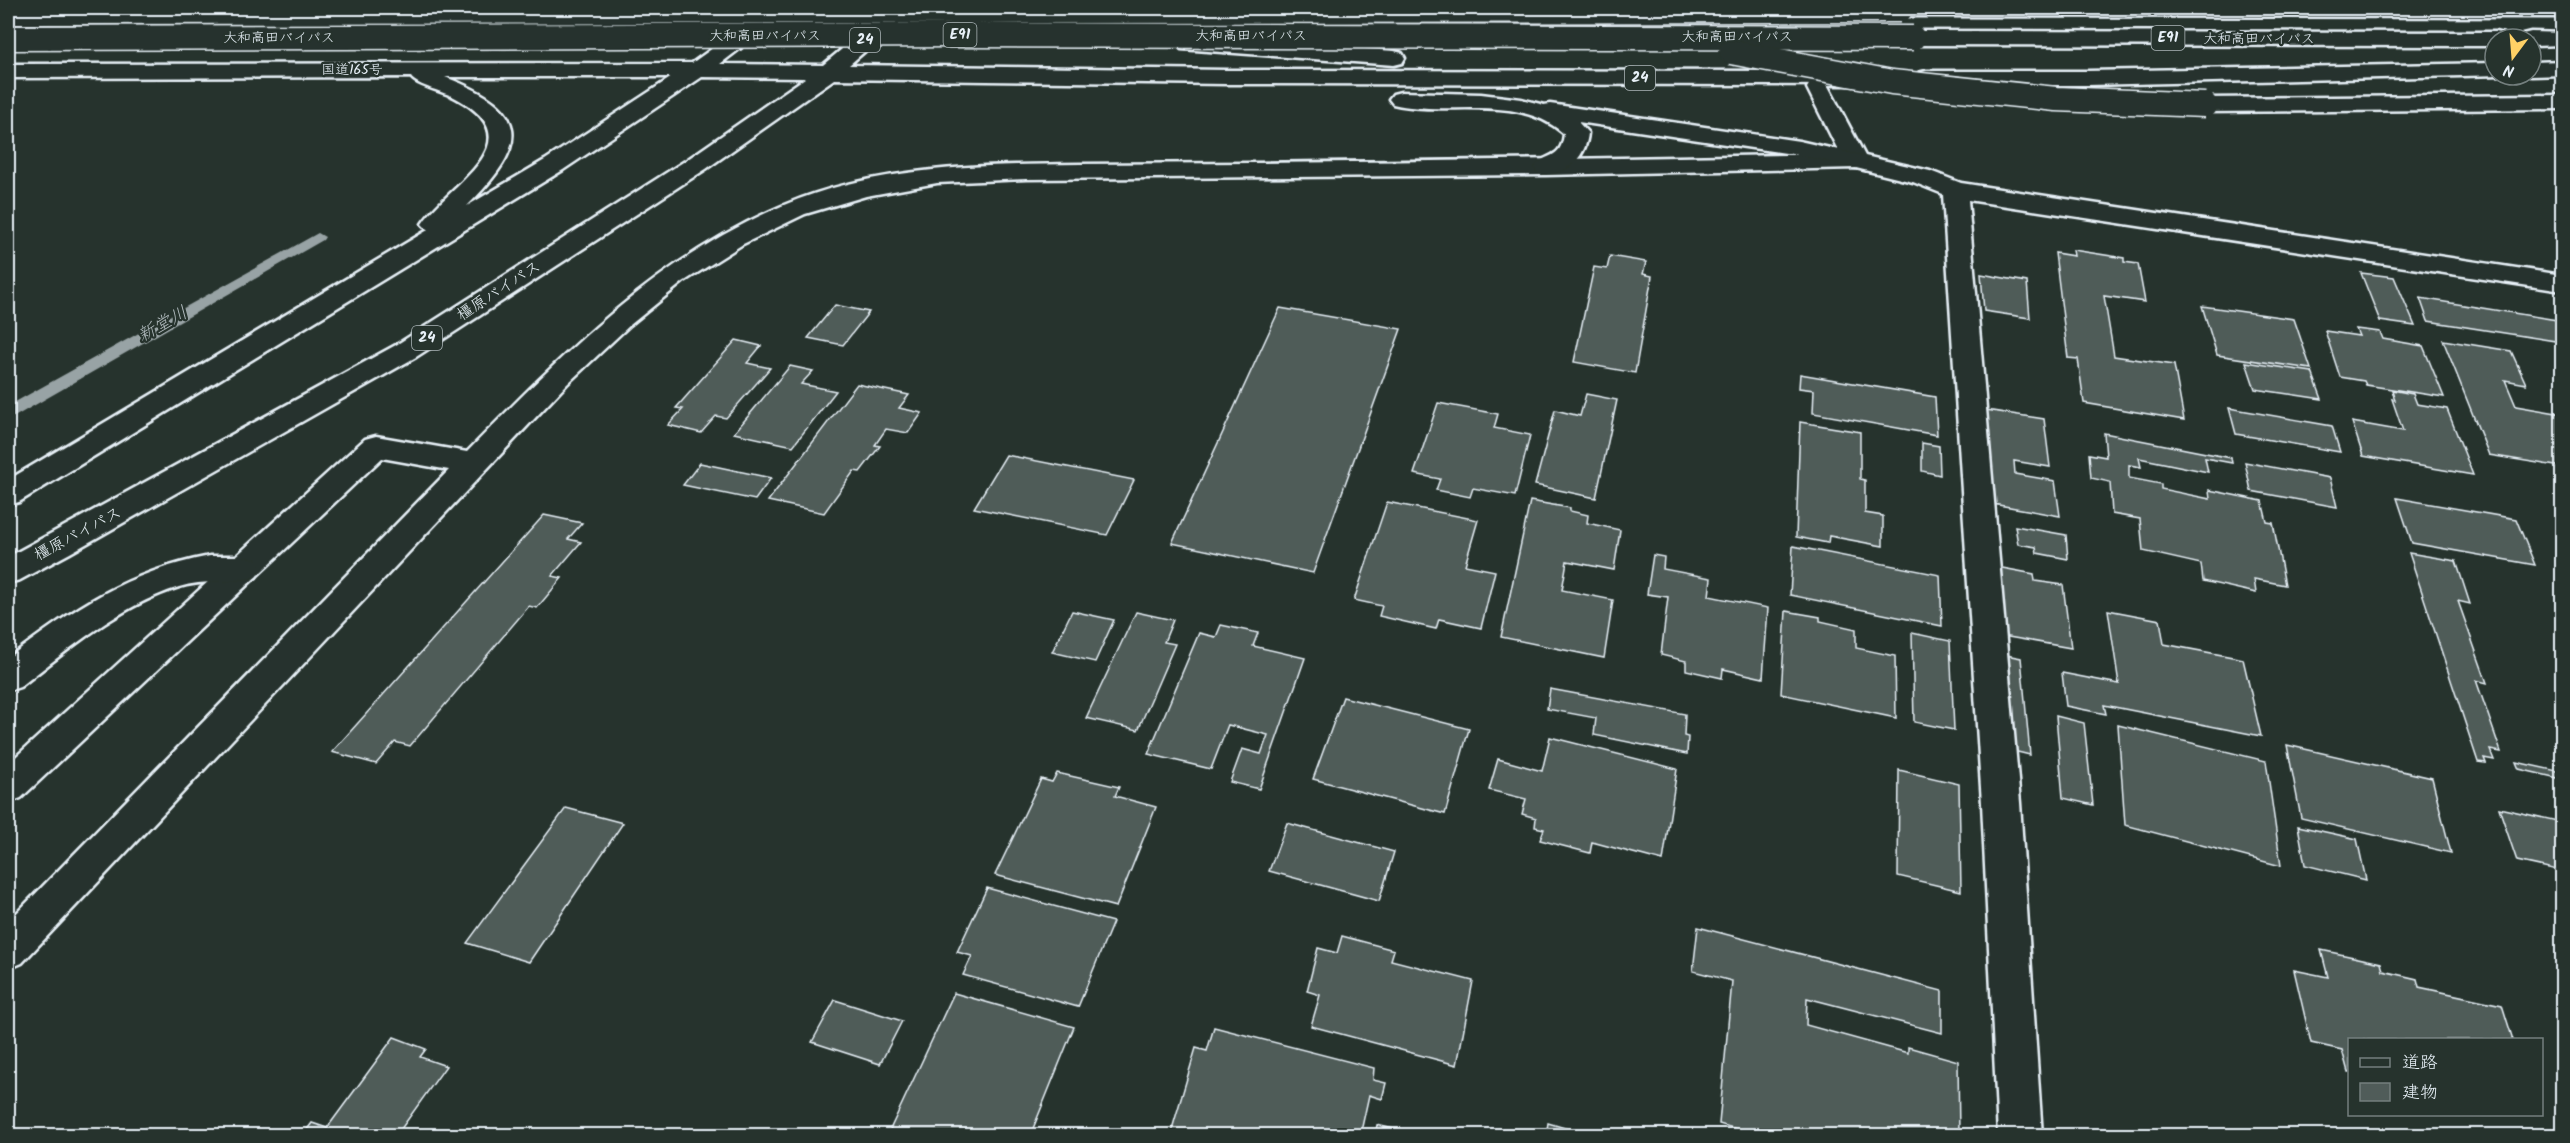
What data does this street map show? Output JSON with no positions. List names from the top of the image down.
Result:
{
  "streets": {
    "main road": [
      "E91",
      "大和高田バイパス",
      "24",
      "国道165号",
      "橿原バイパス"
    ]
  },
  "crossings": [
    ["24", "国道165号"],
    ["24", "橿原バイパス"],
    ["国道165号", "橿原バイパス"]
  ],
  "water": ["新堂川"],
  "legend": ["道路", "建物"],
  "north": "bottom"
}
